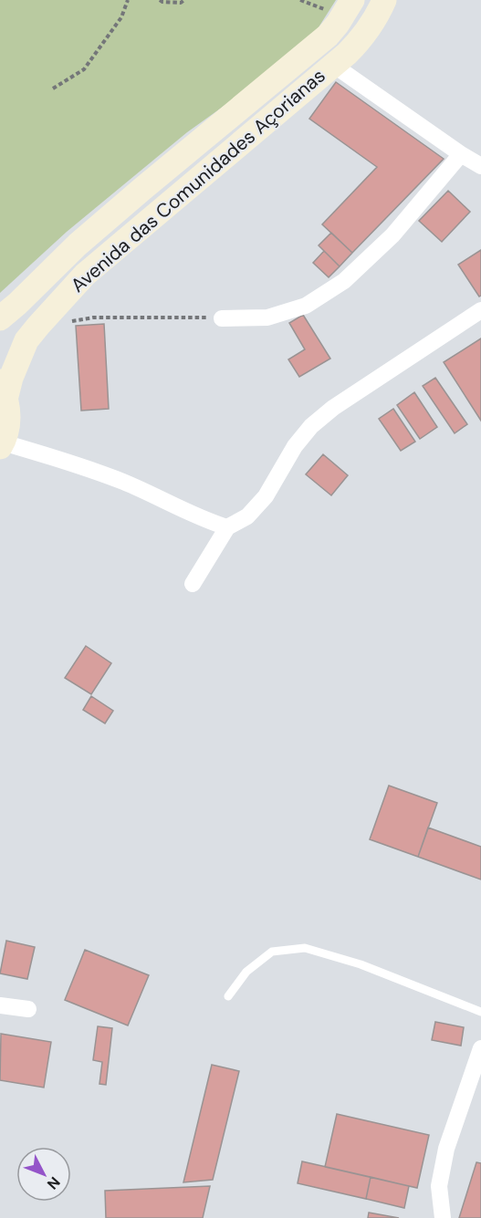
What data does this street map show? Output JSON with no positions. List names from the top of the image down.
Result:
{
  "streets": {
    "street": ["Avenida das Comunidades Açorianas"]
  },
  "north": "bottom right"
}
